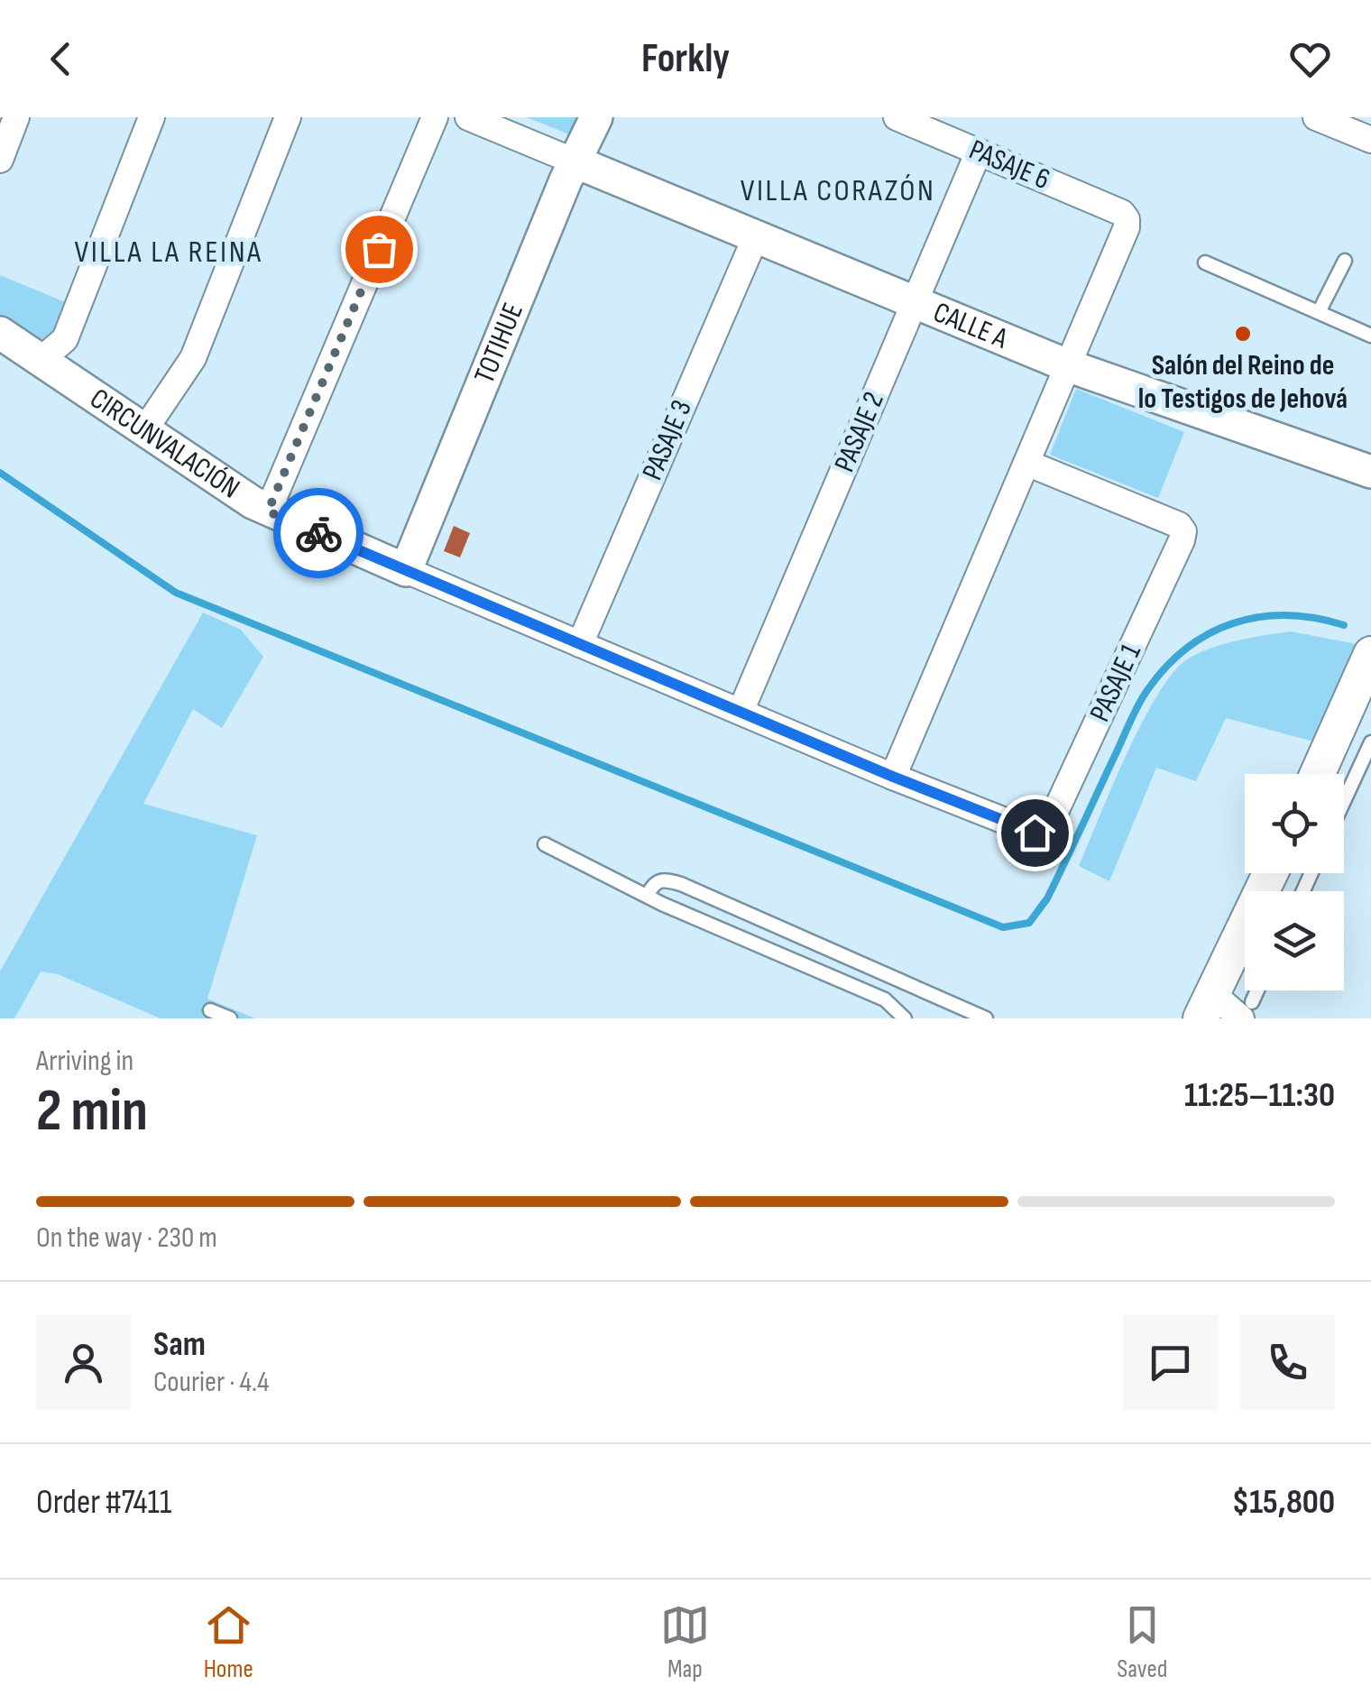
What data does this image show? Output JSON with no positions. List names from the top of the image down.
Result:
{
  "streets": {
    "street": [
      "PASAJE 6",
      "CALLE A",
      "TOTIHUE",
      "PASAJE 2",
      "PASAJE 3",
      "CIRCUNVALACIÓN",
      "PASAJE 1"
    ]
  },
  "crossings": [
    ["PASAJE 6", "CALLE A"],
    ["PASAJE 6", "PASAJE 2"],
    ["CALLE A", "TOTIHUE"],
    ["CALLE A", "PASAJE 2"],
    ["CALLE A", "PASAJE 3"],
    ["TOTIHUE", "CIRCUNVALACIÓN"],
    ["PASAJE 2", "CIRCUNVALACIÓN"],
    ["PASAJE 3", "CIRCUNVALACIÓN"],
    ["CIRCUNVALACIÓN", "PASAJE 1"]
  ],
  "districts": ["VILLA CORAZÓN", "VILLA LA REINA"],
  "places": ["Salón del Reino de lo Testigos de Jehová"],
  "page": {
    "header": "Forkly",
    "heading": ["2 min", "Arriving in", "11:25–11:30"],
    "panel": [
      "Sam",
      "Courier · 4.4",
      "Order #7411",
      "$15,800"
    ],
    "bar": "On the way · 230 m",
    "tabs": ["Home", "Map", "Saved"]
  }
}
